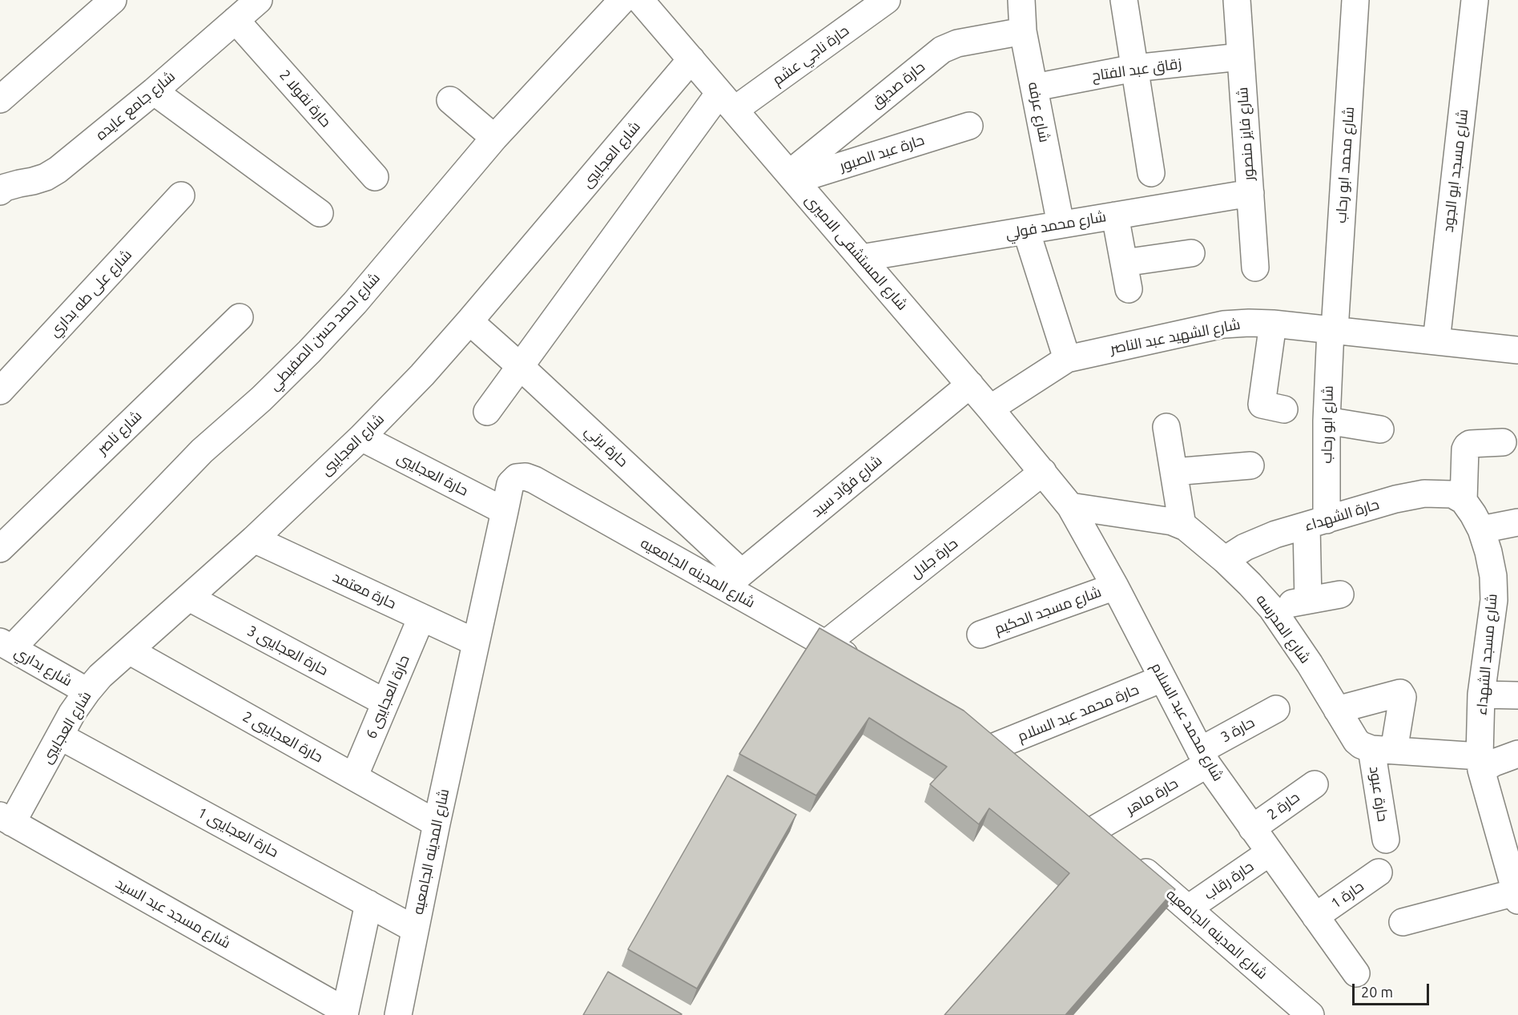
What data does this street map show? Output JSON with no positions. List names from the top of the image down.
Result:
{
  "streets": {
    "street": [
      "حارة ناجي عشم",
      "زقاق عبد الفتاح",
      "حارة صديق",
      "حارة نقولا 2",
      "شارع جامع عايده",
      "شارع عرفه",
      "شارع فايز منصور",
      "حارة عبد الصبور",
      "شارع العجايبى",
      "شارع محمد ابو رحاب",
      "شارع مسجد ابو الجود",
      "شارع محمد فولي",
      "شارع المستشفى الاميرى",
      "شارع على طه بداري",
      "شارع احمد حسن الصفيطي",
      "شارع الشهيد عبد الناصر",
      "شارع ابو رحاب",
      "شارع ناصر",
      "حارة برتي",
      "حارة العجايبى",
      "شارع فؤاد سيد",
      "حارة الشهداء",
      "حارة جلال",
      "شارع المدينه الجامعيه",
      "حارة معتمد",
      "شارع مسجد الحكيم",
      "شارع المدرسه",
      "حارة العجايبى 3",
      "شارع مسجد الشهداء",
      "شارع بداري",
      "حارة العجايبى 6",
      "حارة محمد عبد السلام",
      "شارع محمد عبد السلام",
      "حارة 3",
      "حارة العجايبى 2",
      "حارة عبود",
      "حارة ماهر",
      "حارة 2",
      "حارة العجايبى 1",
      "حارة رقاب",
      "حارة 1",
      "شارع مسجد عبد السيد"
    ]
  },
  "crossings": [
    ["حارة ناجي عشم", "شارع المستشفى الاميرى"],
    ["حارة ناجي عشم", "حارة برتي"],
    ["زقاق عبد الفتاح", "شارع عرفه"],
    ["زقاق عبد الفتاح", "شارع فايز منصور"],
    ["حارة صديق", "شارع عرفه"],
    ["حارة صديق", "حارة عبد الصبور"],
    ["حارة صديق", "شارع المستشفى الاميرى"],
    ["حارة نقولا 2", "شارع جامع عايده"],
    ["شارع عرفه", "شارع محمد فولي"],
    ["شارع فايز منصور", "شارع محمد فولي"],
    ["حارة عبد الصبور", "شارع المستشفى الاميرى"],
    ["شارع العجايبى", "شارع المستشفى الاميرى"],
    ["شارع العجايبى", "حارة برتي"],
    ["شارع العجايبى", "حارة العجايبى"],
    ["شارع العجايبى", "حارة معتمد"],
    ["شارع العجايبى", "حارة العجايبى 3"],
    ["شارع العجايبى", "شارع بداري"],
    ["شارع العجايبى", "حارة العجايبى 2"],
    ["شارع العجايبى", "حارة العجايبى 1"],
    ["شارع العجايبى", "شارع مسجد عبد السيد"],
    ["شارع محمد ابو رحاب", "شارع الشهيد عبد الناصر"],
    ["شارع محمد ابو رحاب", "شارع ابو رحاب"],
    ["شارع مسجد ابو الجود", "شارع الشهيد عبد الناصر"],
    ["شارع محمد فولي", "شارع المستشفى الاميرى"],
    ["شارع المستشفى الاميرى", "شارع الشهيد عبد الناصر"],
    ["شارع المستشفى الاميرى", "شارع فؤاد سيد"],
    ["شارع المستشفى الاميرى", "حارة جلال"],
    ["شارع المستشفى الاميرى", "شارع المدرسه"],
    ["شارع المستشفى الاميرى", "شارع محمد عبد السلام"],
    ["شارع احمد حسن الصفيطي", "شارع بداري"],
    ["شارع الشهيد عبد الناصر", "شارع ابو رحاب"],
    ["شارع ابو رحاب", "حارة الشهداء"],
    ["حارة برتي", "شارع فؤاد سيد"],
    ["حارة برتي", "شارع المدينه الجامعيه"],
    ["حارة العجايبى", "شارع المدينه الجامعيه"],
    ["شارع فؤاد سيد", "شارع المدينه الجامعيه"],
    ["حارة الشهداء", "شارع المدرسه"],
    ["حارة الشهداء", "شارع مسجد الشهداء"],
    ["حارة جلال", "شارع المدينه الجامعيه"],
    ["شارع المدينه الجامعيه", "حارة معتمد"],
    ["شارع المدينه الجامعيه", "حارة العجايبى 2"],
    ["شارع المدينه الجامعيه", "حارة ماهر"],
    ["شارع المدينه الجامعيه", "حارة العجايبى 1"],
    ["شارع المدينه الجامعيه", "حارة رقاب"],
    ["حارة معتمد", "حارة العجايبى 6"],
    ["شارع مسجد الحكيم", "شارع محمد عبد السلام"],
    ["شارع المدرسه", "شارع محمد عبد السلام"],
    ["شارع المدرسه", "حارة عبود"],
    ["حارة العجايبى 3", "حارة العجايبى 6"],
    ["حارة العجايبى 6", "حارة العجايبى 2"],
    ["حارة محمد عبد السلام", "شارع محمد عبد السلام"],
    ["شارع محمد عبد السلام", "حارة 3"],
    ["شارع محمد عبد السلام", "حارة ماهر"],
    ["شارع محمد عبد السلام", "حارة 2"],
    ["شارع محمد عبد السلام", "حارة رقاب"],
    ["شارع محمد عبد السلام", "حارة 1"],
    ["حارة 3", "حارة ماهر"]
  ],
  "scale_bar": "20 m"
}
